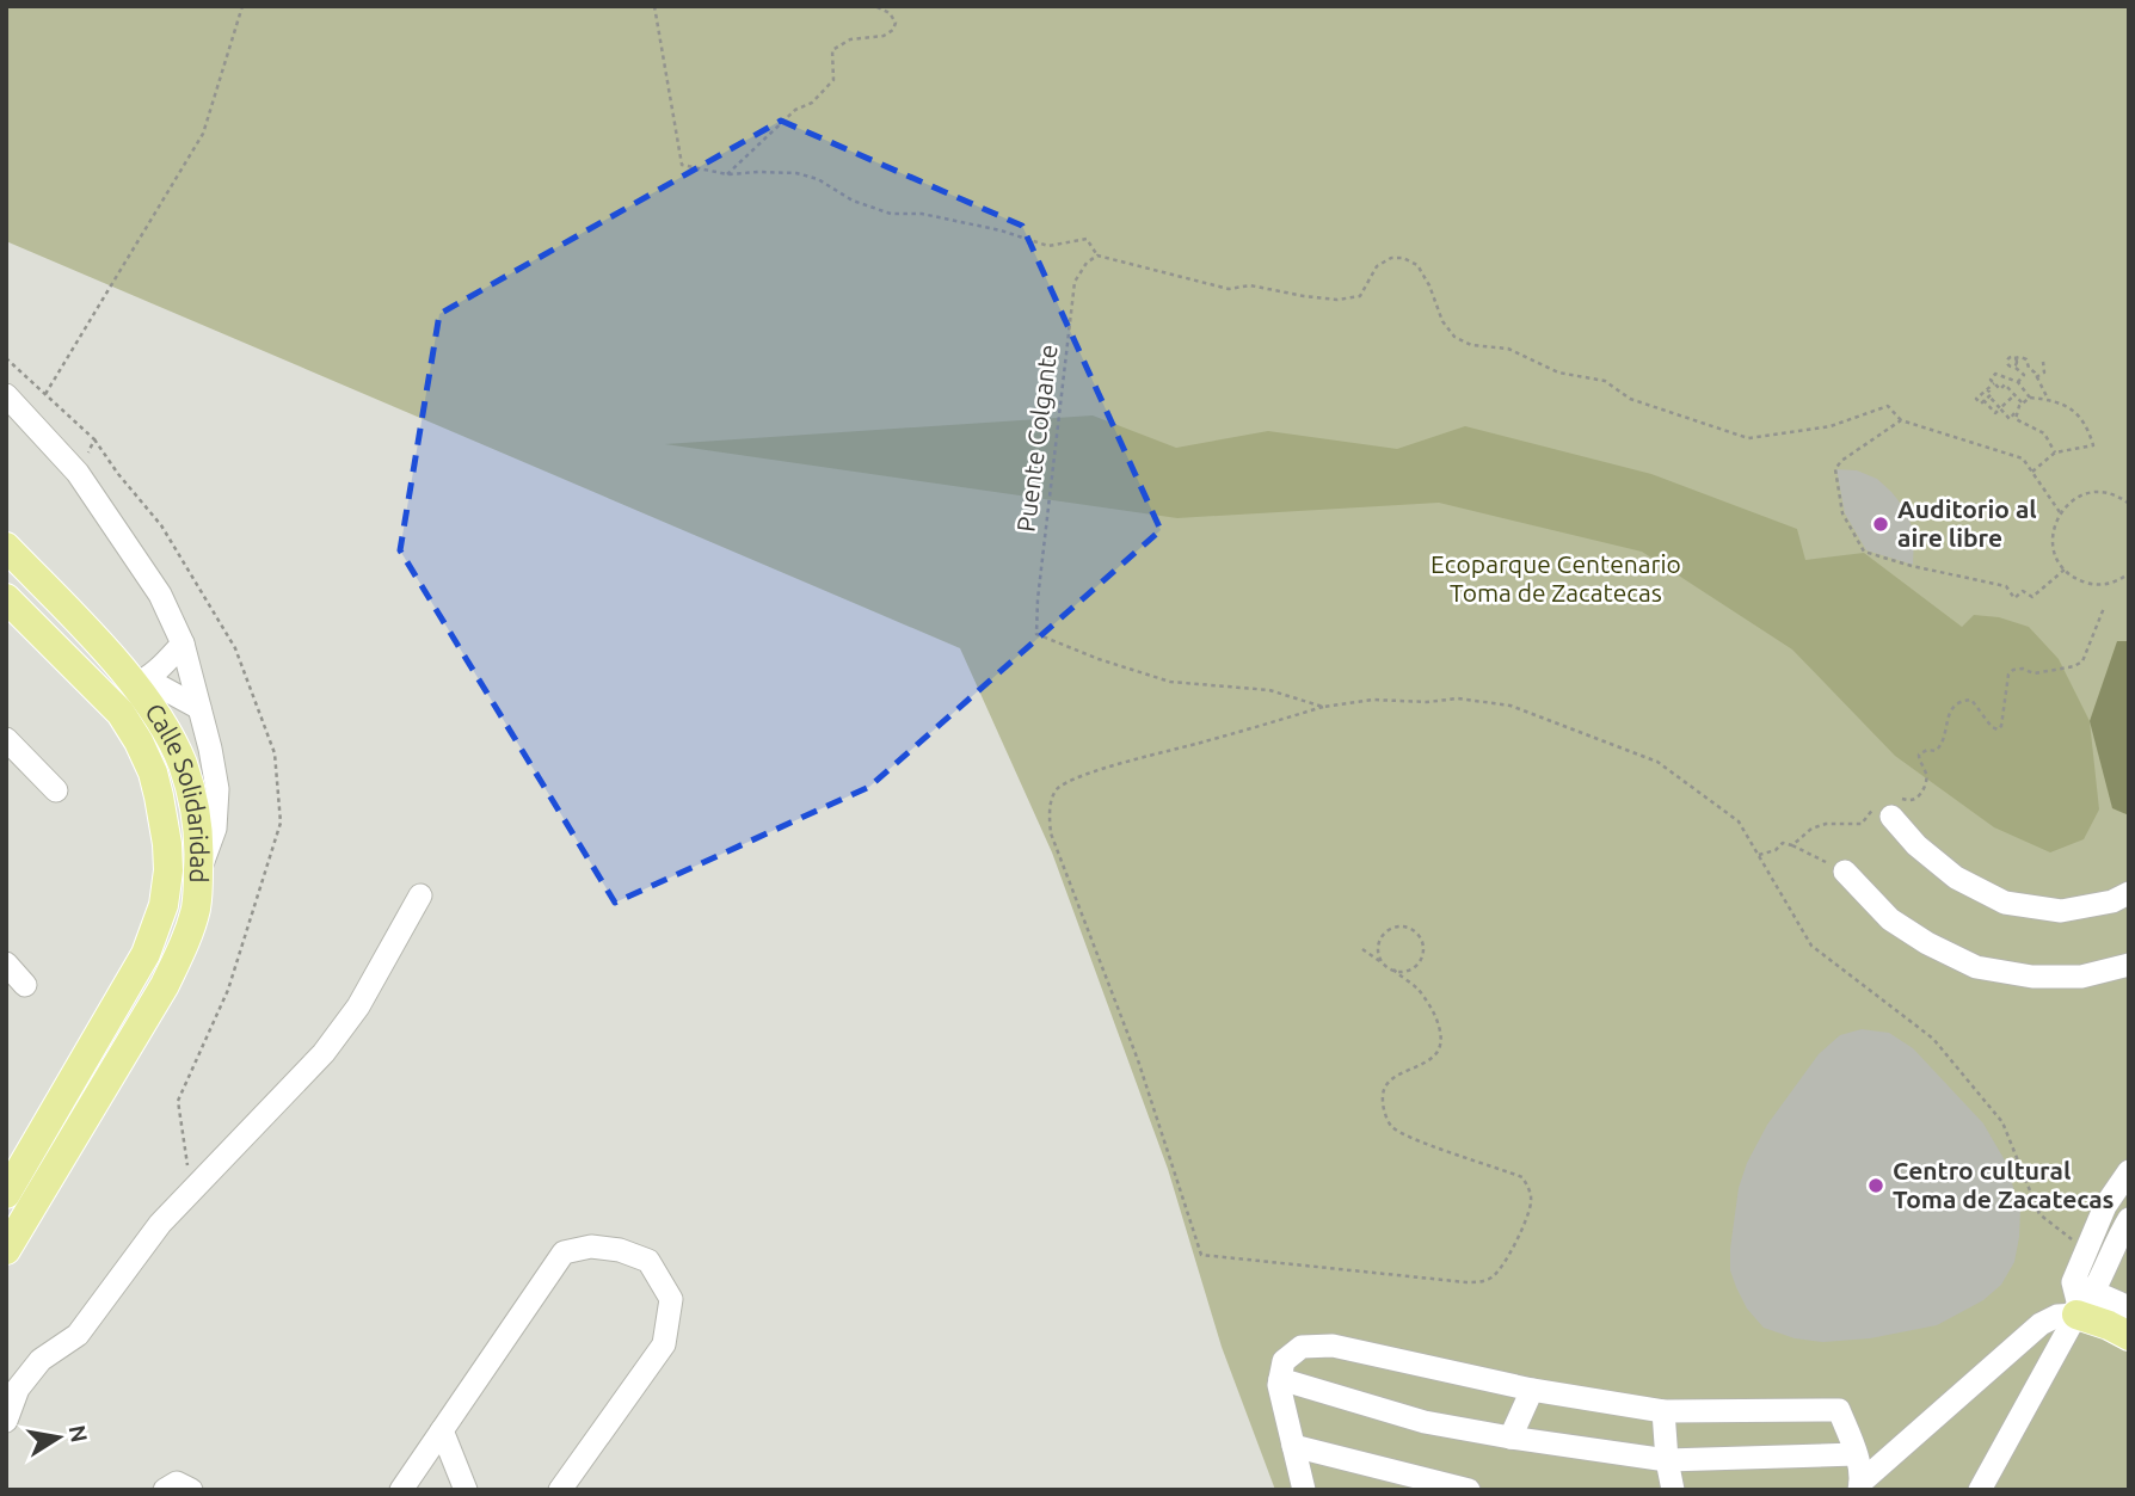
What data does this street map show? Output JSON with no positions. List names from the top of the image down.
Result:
{
  "streets": {
    "main road": ["Calle Solidaridad"],
    "path": ["Puente Colgante"]
  },
  "parks": ["Ecoparque Centenario Toma de Zacatecas"],
  "places": ["Auditorio al aire libre", "Centro cultural Toma de Zacatecas"],
  "north": "right"
}
